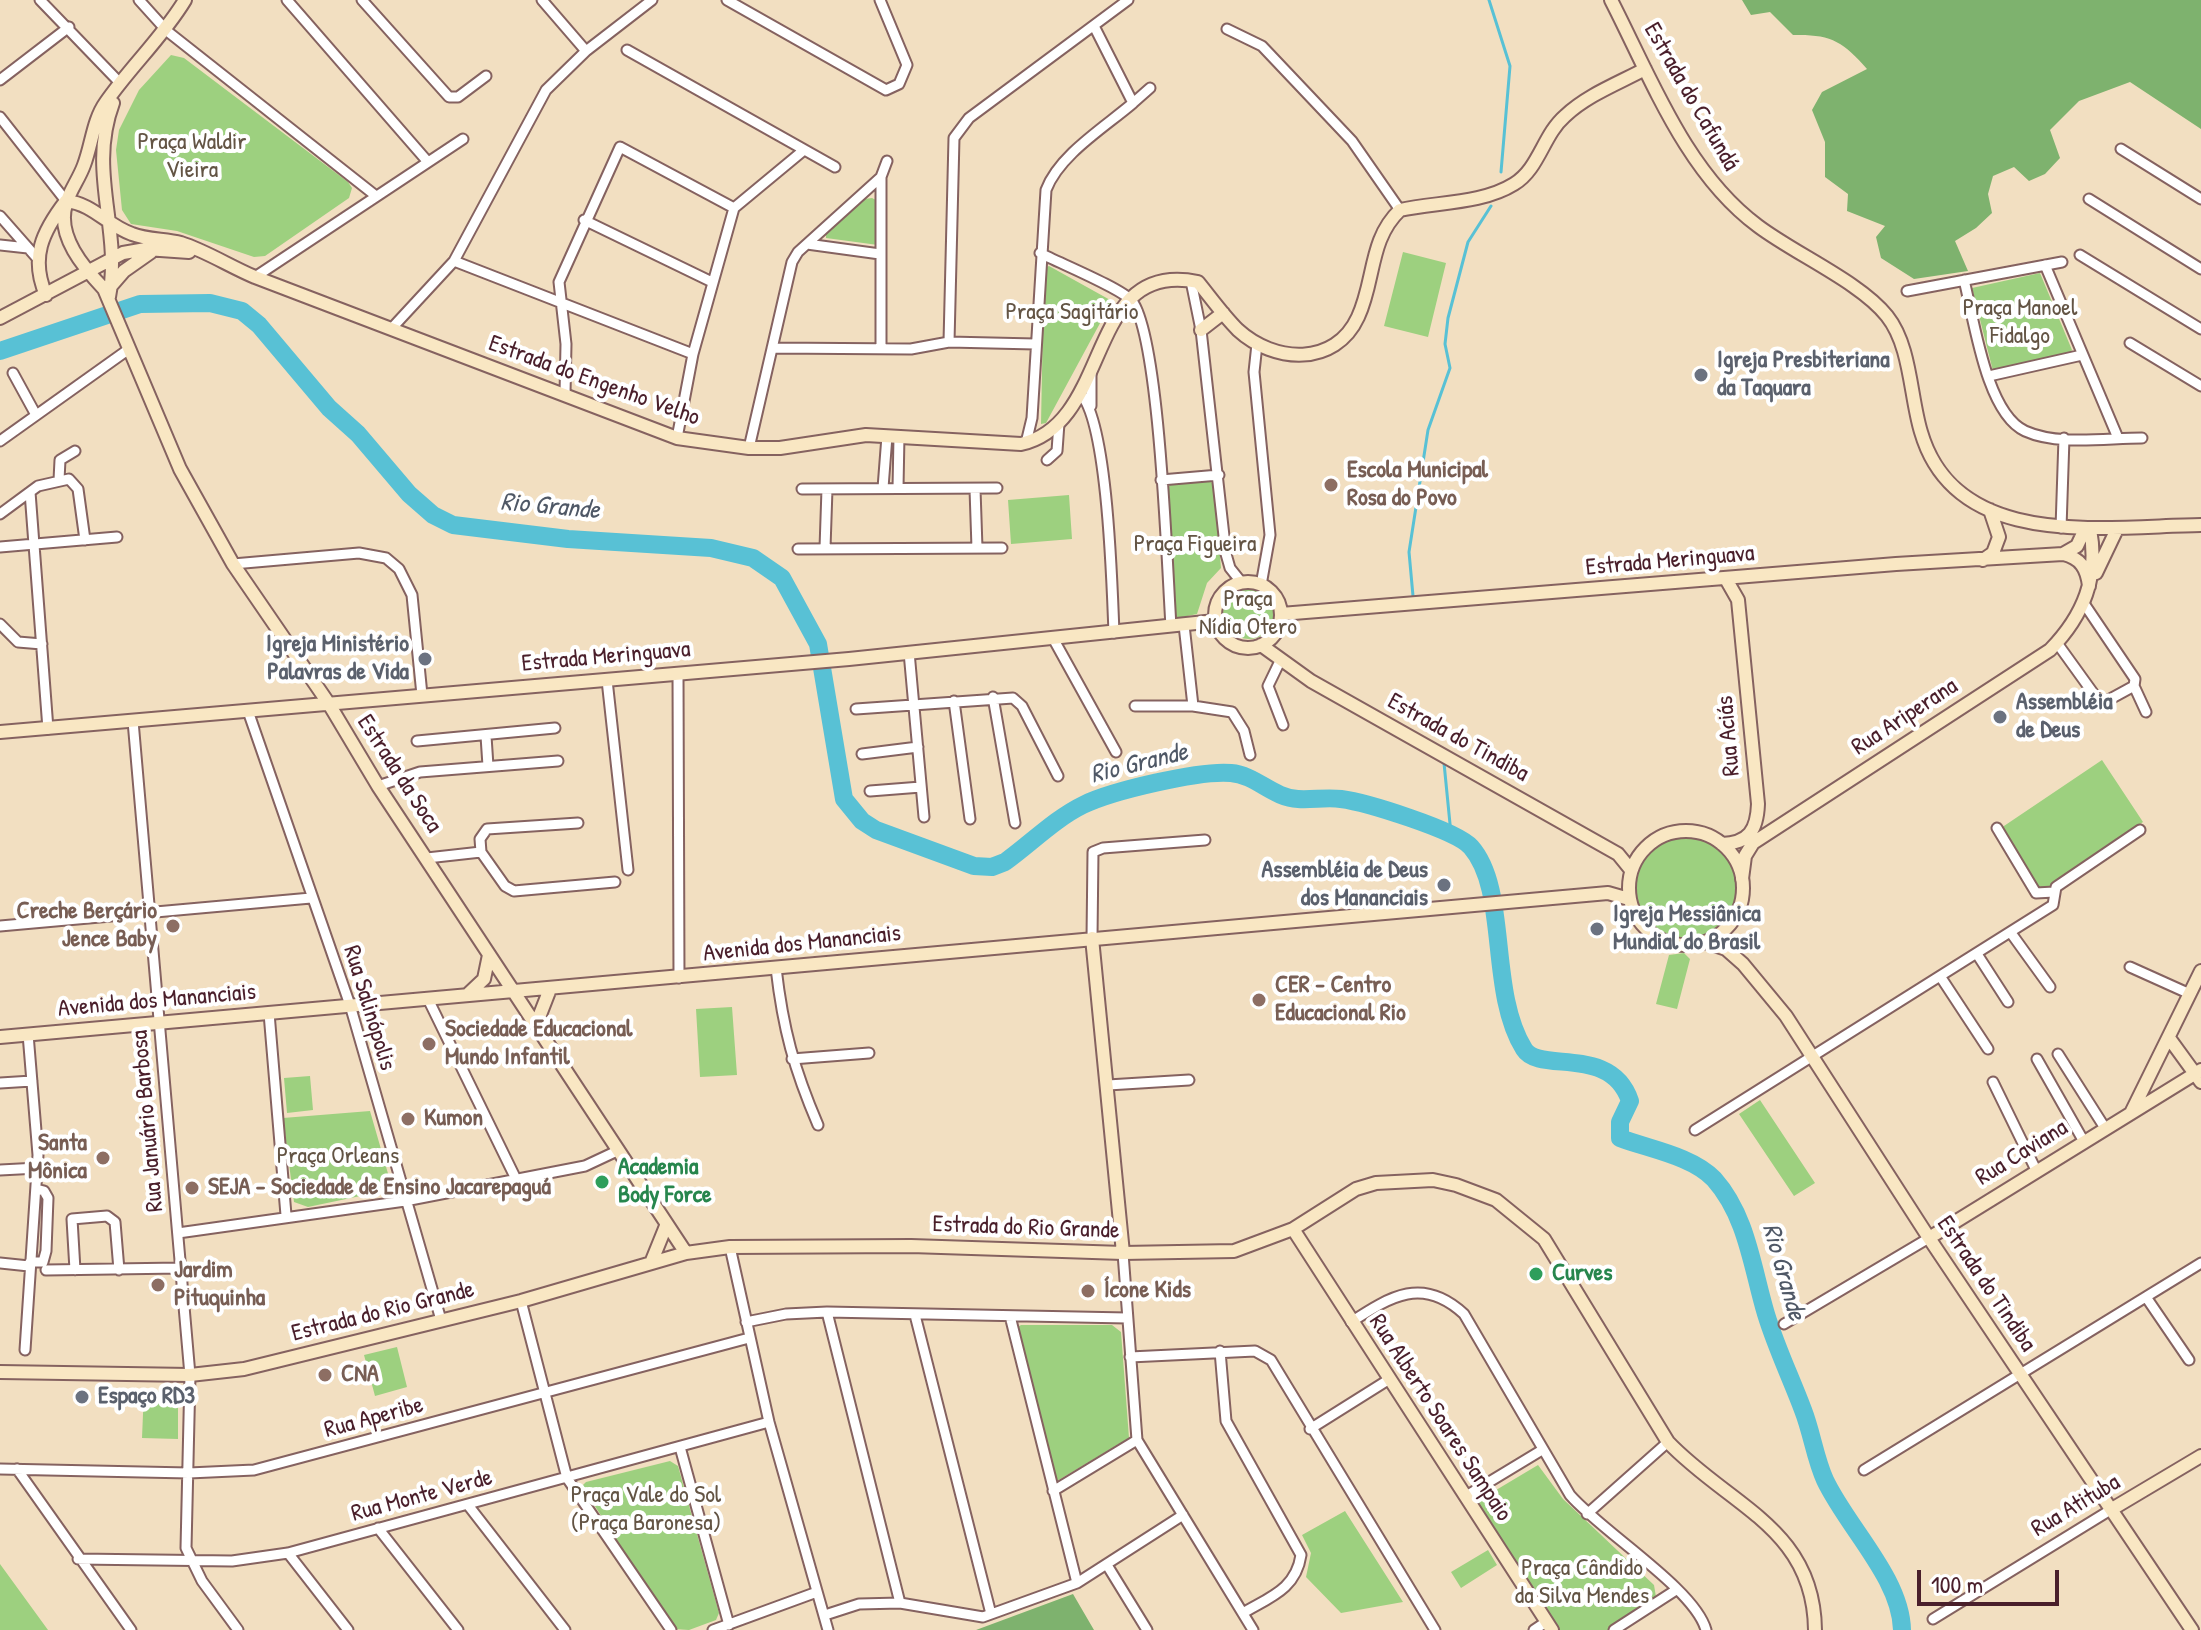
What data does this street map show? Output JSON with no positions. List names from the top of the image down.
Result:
{
  "streets": {
    "street": [
      "Estrada do Cafundá",
      "Estrada do Engenho Velho",
      "Estrada Meringuava",
      "Rua Ariperana",
      "Rua Aciás",
      "Estrada do Tindiba",
      "Estrada da Soca",
      "Avenida dos Mananciais",
      "Rua Salinópolis",
      "Rua Januário Barbosa",
      "Rua Caviana",
      "Estrada do Rio Grande",
      "Rua Aperibe",
      "Rua Alberto Soares Sampaio",
      "Rua Monte Verde",
      "Rua Atituba"
    ]
  },
  "crossings": [
    ["Estrada do Cafundá", "Rua Ariperana"],
    ["Estrada do Engenho Velho", "Estrada da Soca"],
    ["Estrada Meringuava", "Rua Aciás"],
    ["Estrada Meringuava", "Estrada do Tindiba"],
    ["Estrada Meringuava", "Estrada da Soca"],
    ["Estrada Meringuava", "Rua Salinópolis"],
    ["Estrada Meringuava", "Rua Januário Barbosa"],
    ["Rua Ariperana", "Rua Aciás"],
    ["Rua Ariperana", "Estrada do Tindiba"],
    ["Rua Ariperana", "Avenida dos Mananciais"],
    ["Rua Aciás", "Estrada do Tindiba"],
    ["Rua Aciás", "Avenida dos Mananciais"],
    ["Estrada do Tindiba", "Avenida dos Mananciais"],
    ["Estrada do Tindiba", "Rua Caviana"],
    ["Estrada do Tindiba", "Rua Atituba"],
    ["Estrada da Soca", "Avenida dos Mananciais"],
    ["Estrada da Soca", "Estrada do Rio Grande"],
    ["Avenida dos Mananciais", "Rua Salinópolis"],
    ["Avenida dos Mananciais", "Rua Januário Barbosa"],
    ["Rua Salinópolis", "Estrada do Rio Grande"],
    ["Rua Januário Barbosa", "Estrada do Rio Grande"],
    ["Rua Januário Barbosa", "Rua Aperibe"],
    ["Rua Januário Barbosa", "Rua Monte Verde"],
    ["Estrada do Rio Grande", "Rua Alberto Soares Sampaio"]
  ],
  "water": ["Rio Grande"],
  "parks": [
    "Praça Waldir Vieira",
    "Praça Manoel Fidalgo",
    "Praça Sagitário",
    "Praça Figueira",
    "Praça Nídia Otero",
    "Praça Orleans",
    "Praça Vale do Sol (Praça Baronesa)",
    "Praça Cândido da Silva Mendes"
  ],
  "places": [
    "Igreja Presbiteriana da Taquara",
    "Escola Municipal Rosa do Povo",
    "Igreja Ministério Palavras de Vida",
    "Assembléia de Deus",
    "Assembléia de Deus dos Mananciais",
    "Creche Berçário Jence Baby",
    "Igreja Messiânica Mundial do Brasil",
    "CER - Centro Educacional Rio",
    "Sociedade Educacional Mundo Infantil",
    "Kumon",
    "Santa Mônica",
    "Academia Body Force",
    "SEJA - Sociedade de Ensino Jacarepaguá",
    "Curves",
    "Jardim Pituquinha",
    "Ícone Kids",
    "CNA",
    "Espaço RD3"
  ],
  "scale_bar": "100 m"
}
